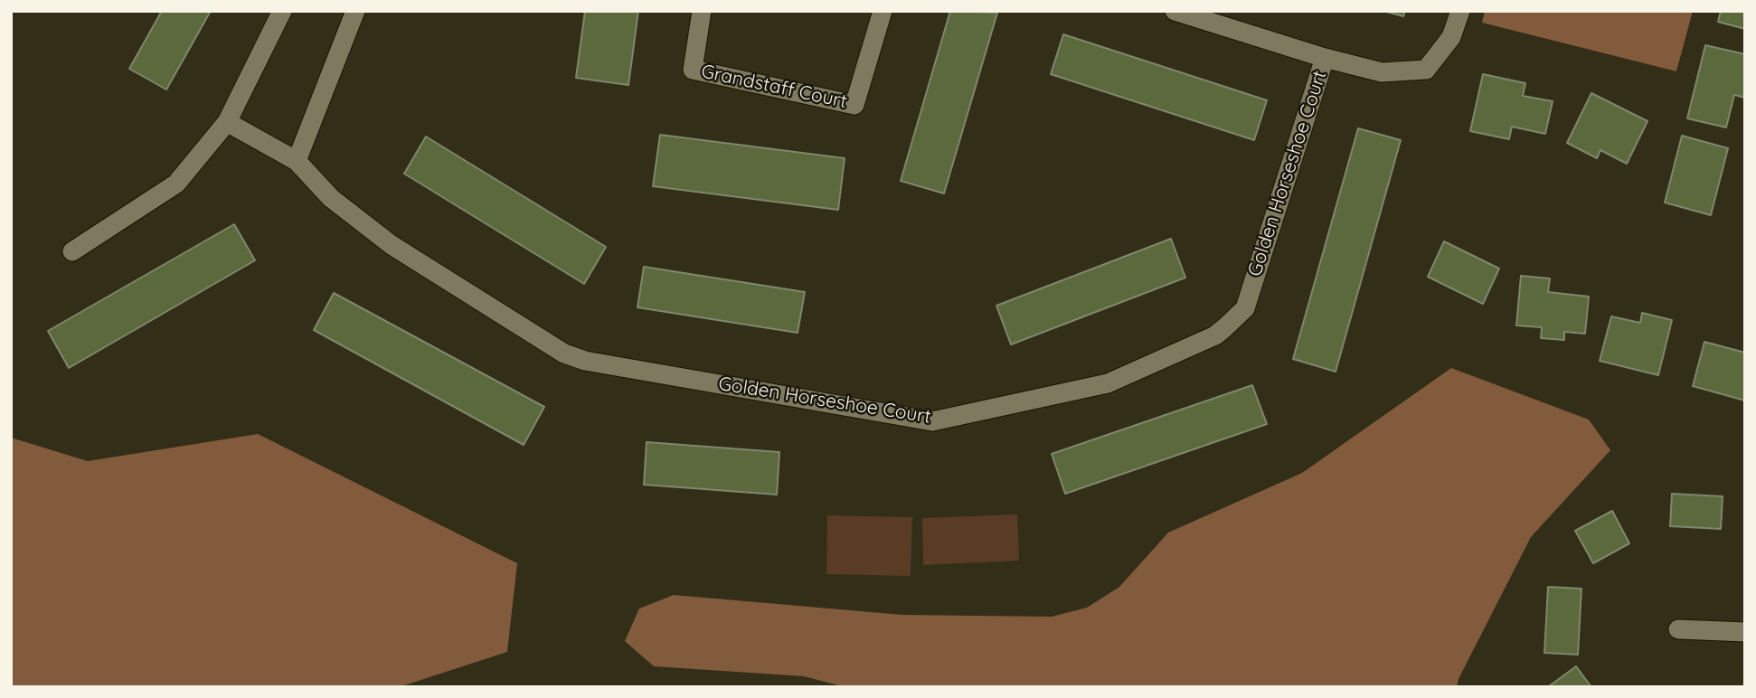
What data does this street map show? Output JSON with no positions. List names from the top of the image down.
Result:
{
  "streets": {
    "street": ["Grandstaff Court", "Golden Horseshoe Court"]
  }
}
